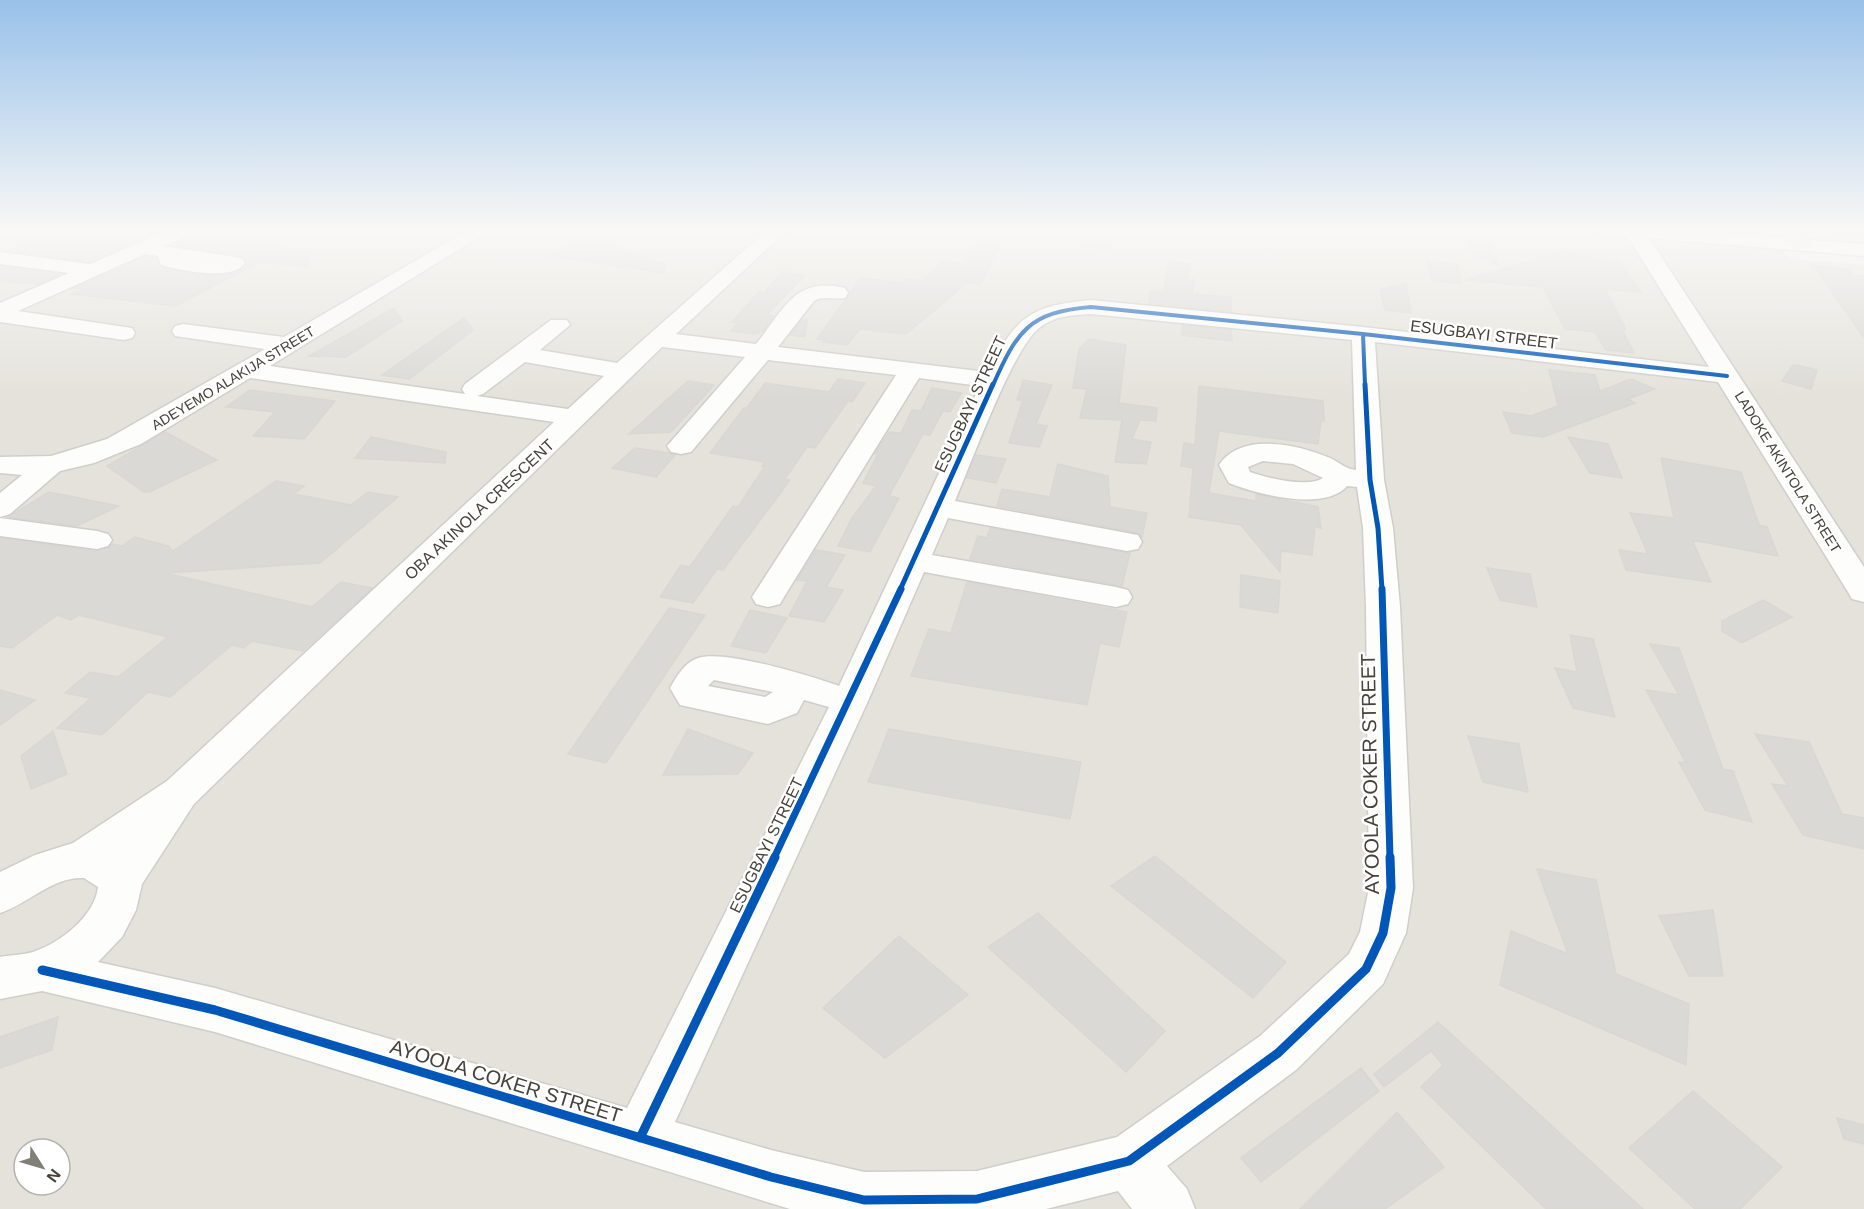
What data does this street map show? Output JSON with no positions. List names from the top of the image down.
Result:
{
  "streets": {
    "street": [
      "ESUGBAYI STREET",
      "ADEYEMO ALAKIJA STREET",
      "LADOKE AKINTOLA STREET",
      "OBA AKINOLA CRESCENT",
      "AYOOLA COKER STREET"
    ]
  },
  "crossings": [
    ["ESUGBAYI STREET", "LADOKE AKINTOLA STREET"],
    ["ESUGBAYI STREET", "AYOOLA COKER STREET"]
  ],
  "north": "bottom right"
}
